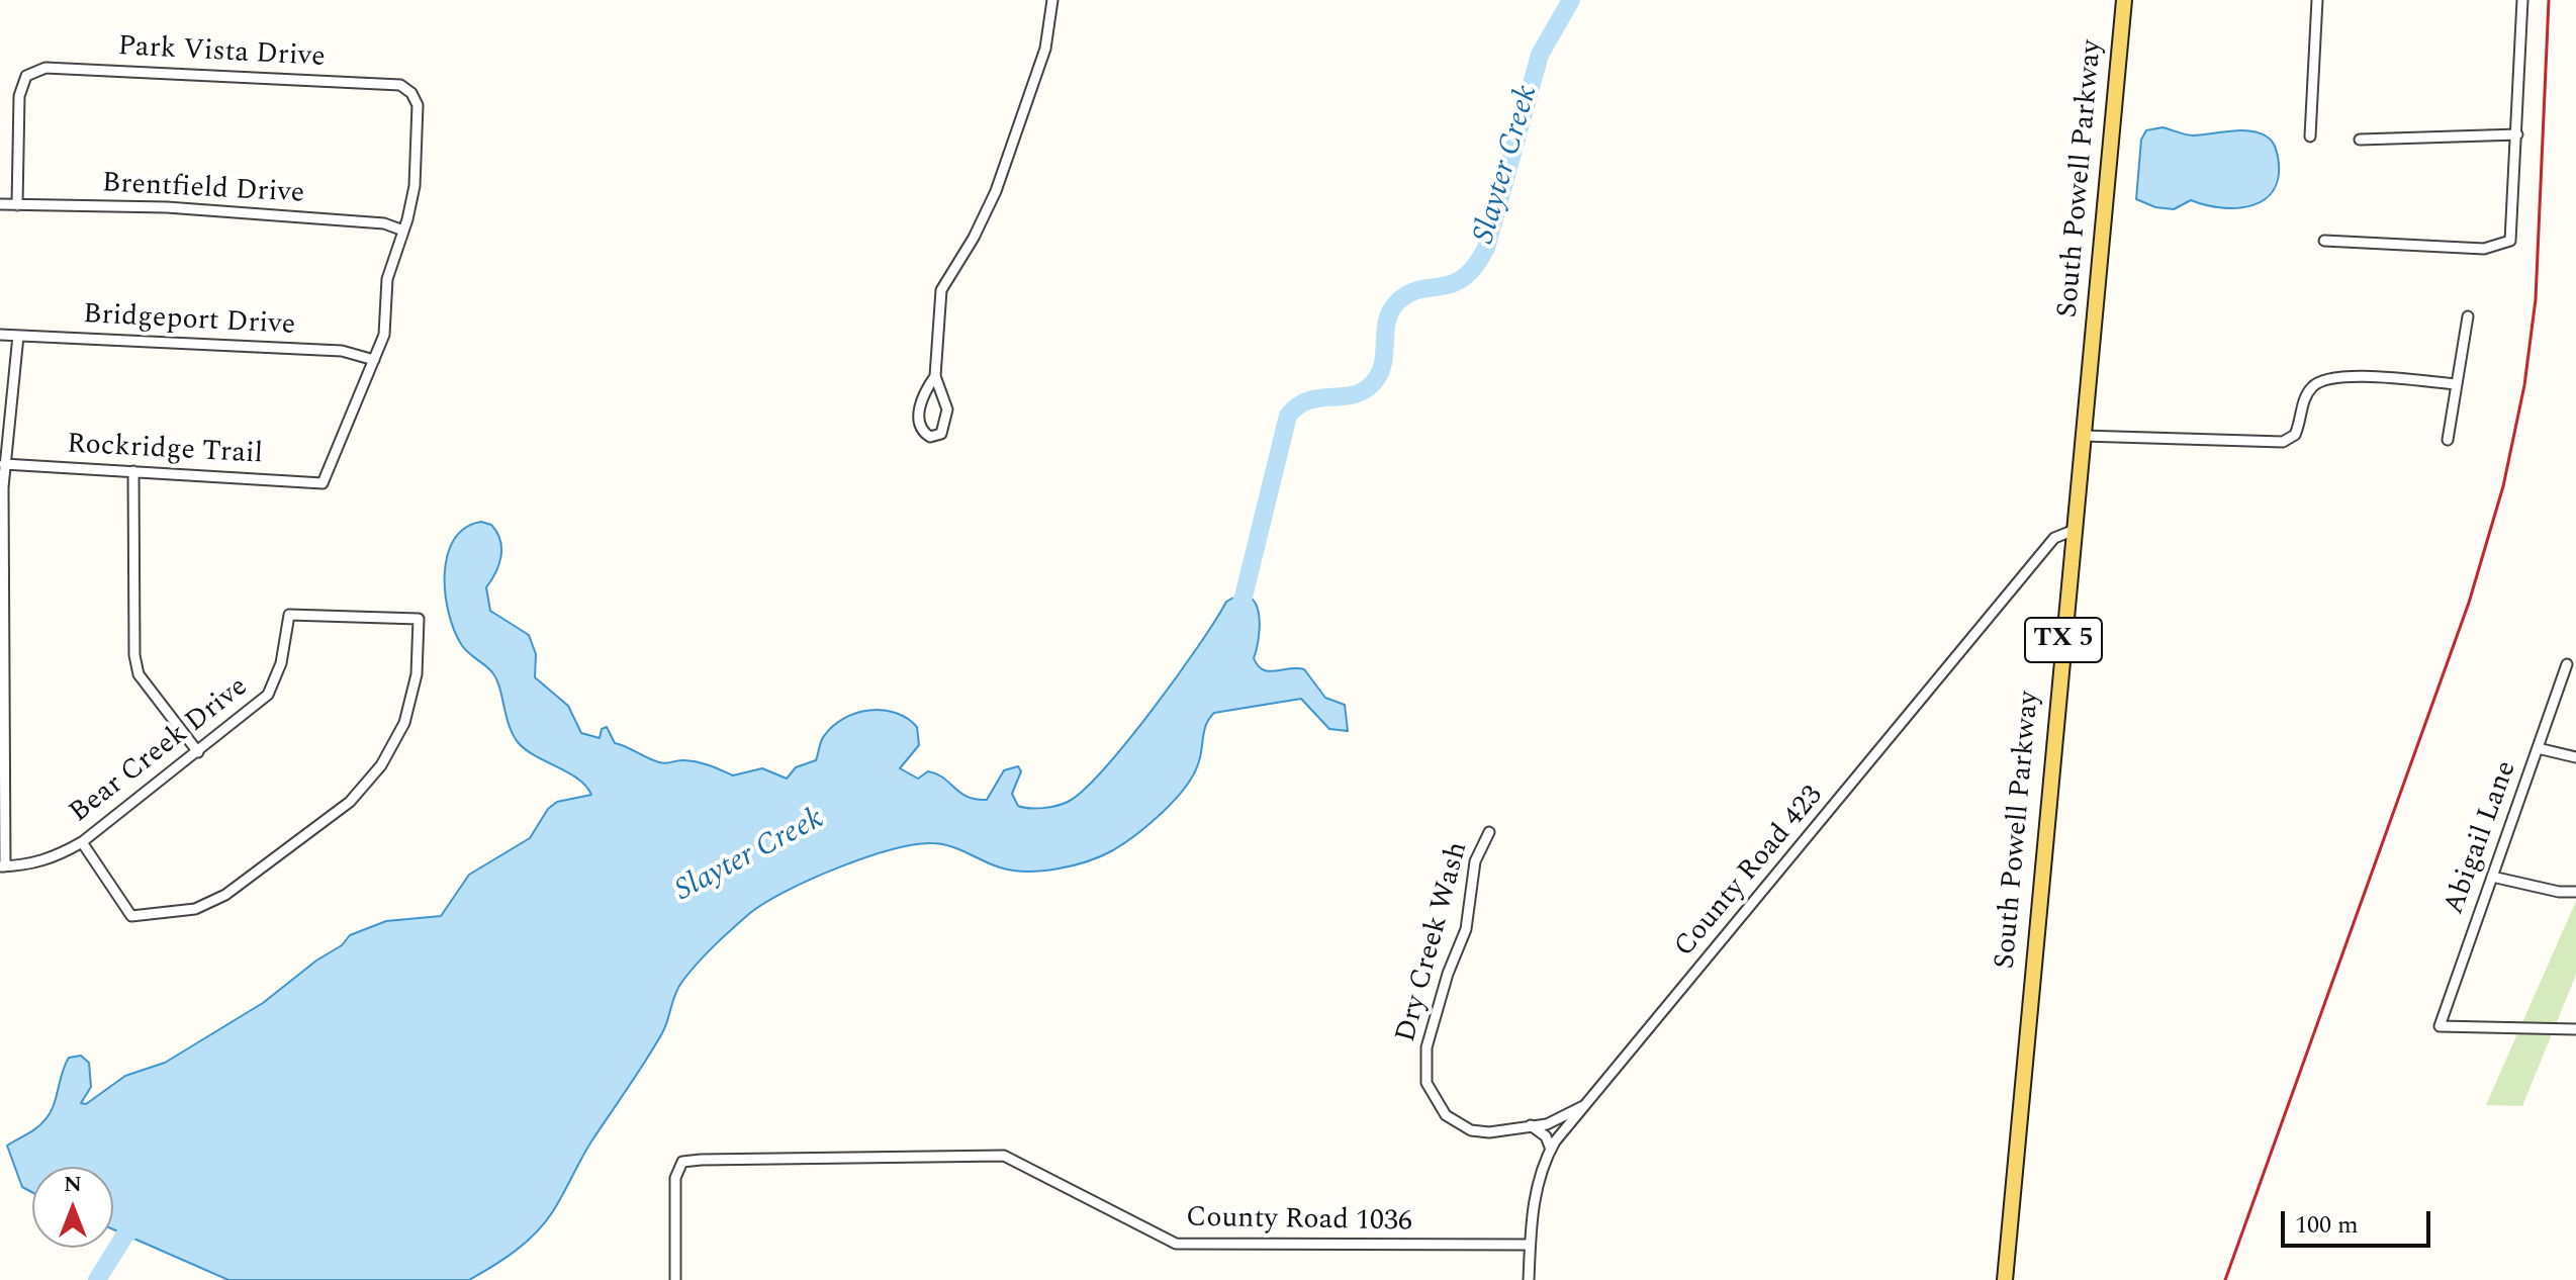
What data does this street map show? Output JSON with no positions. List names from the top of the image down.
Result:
{
  "streets": {
    "main road": ["South Powell Parkway", "TX 5"],
    "street": [
      "Park Vista Drive",
      "Brentfield Drive",
      "Bridgeport Drive",
      "Rockridge Trail",
      "Bear Creek Drive",
      "Abigail Lane",
      "County Road 423",
      "Dry Creek Wash",
      "County Road 1036"
    ]
  },
  "crossings": [
    ["Park Vista Drive", "Brentfield Drive"],
    ["South Powell Parkway", "County Road 423"],
    ["Bridgeport Drive", "Rockridge Trail"],
    ["County Road 423", "Dry Creek Wash"],
    ["County Road 423", "County Road 1036"]
  ],
  "water": ["Slayter Creek"],
  "scale_bar": "100 m",
  "north": "top"
}
